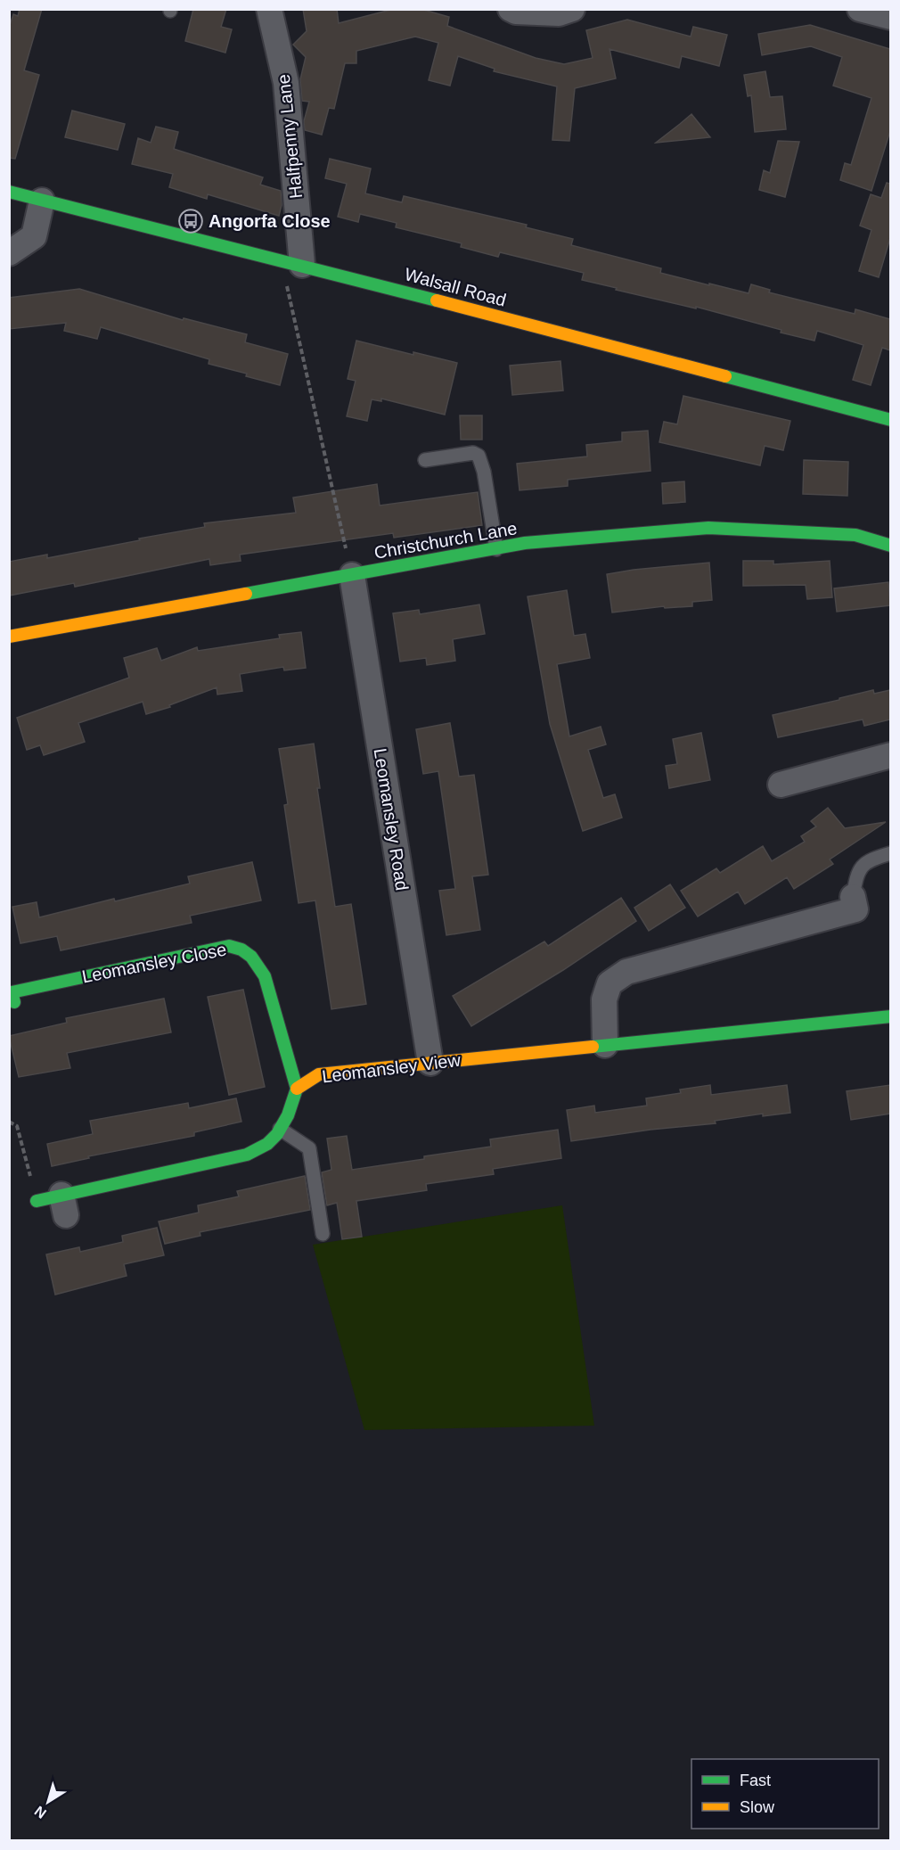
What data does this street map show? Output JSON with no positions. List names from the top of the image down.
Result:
{
  "streets": {
    "street": [
      "Halfpenny Lane",
      "Walsall Road",
      "Christchurch Lane",
      "Leomansley Road",
      "Leomansley Close",
      "Leomansley View"
    ]
  },
  "crossings": [
    ["Halfpenny Lane", "Walsall Road"],
    ["Christchurch Lane", "Leomansley Road"],
    ["Leomansley Road", "Leomansley View"],
    ["Leomansley Close", "Leomansley View"]
  ],
  "places": {
    "bus stop": ["Angorfa Close"]
  },
  "legend": ["Fast", "Slow"],
  "north": "bottom left"
}
